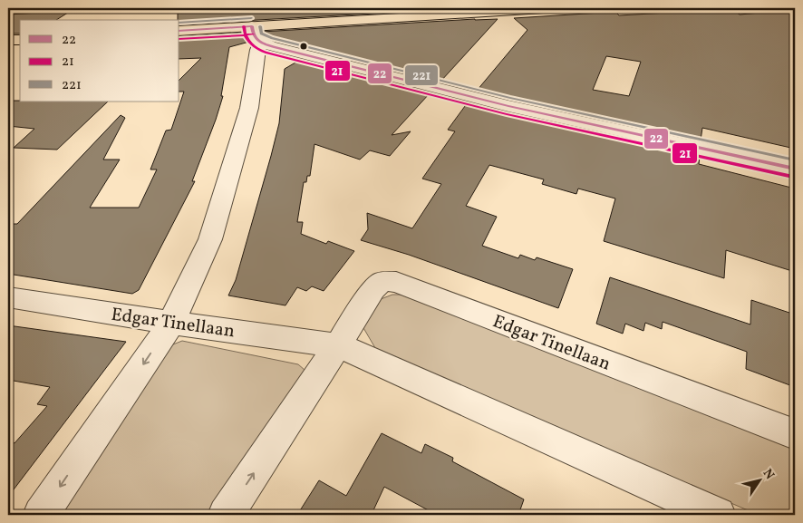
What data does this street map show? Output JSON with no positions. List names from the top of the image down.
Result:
{
  "streets": {
    "street": ["Edgar Tinellaan"]
  },
  "lines": ["transit line 221", "transit line 22", "transit line 21"],
  "legend": ["22", "21", "221"],
  "north": "top right"
}
